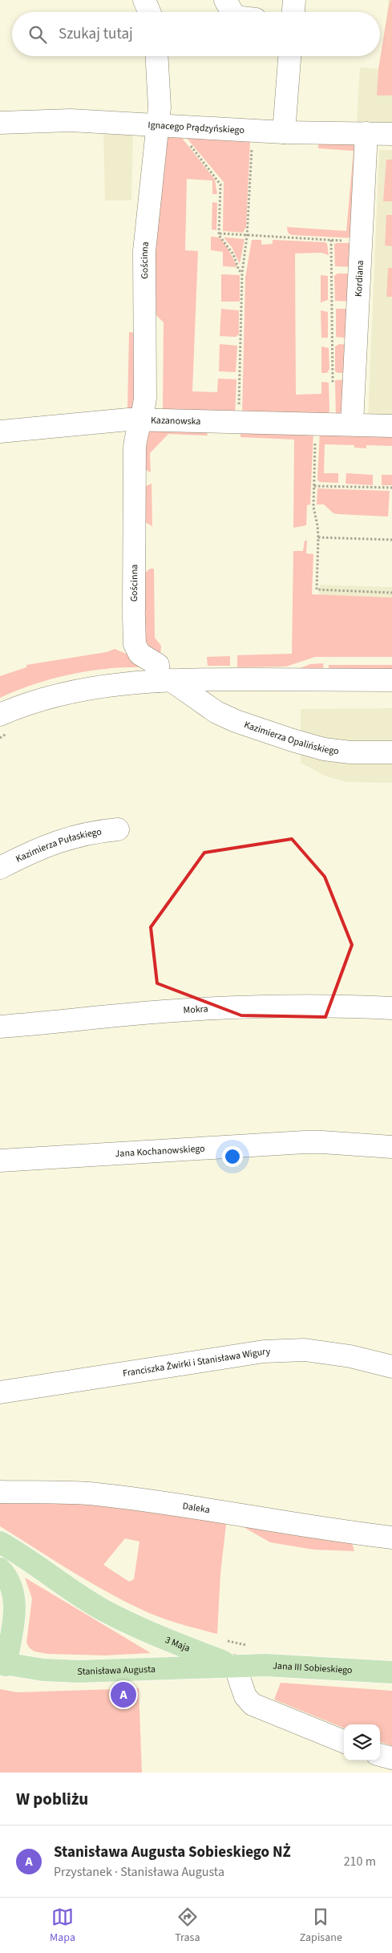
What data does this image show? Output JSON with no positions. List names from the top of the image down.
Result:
{
  "streets": {
    "main road": ["3 Maja", "Jana III Sobieskiego", "Stanisława Augusta"],
    "street": [
      "Ignacego Prądzyńskiego",
      "Gościnna",
      "Kordiana",
      "Kazanowska",
      "Kazimierza Opalińskiego",
      "Kazimierza Pułaskiego",
      "Mokra",
      "Jana Kochanowskiego",
      "Franciszka Żwirki i Stanisława Wigury",
      "Daleka"
    ]
  },
  "crossings": [
    ["Ignacego Prądzyńskiego", "Gościnna"],
    ["Ignacego Prądzyńskiego", "Kordiana"],
    ["Gościnna", "Kazanowska"],
    ["Kordiana", "Kazanowska"],
    ["3 Maja", "Jana III Sobieskiego"],
    ["3 Maja", "Stanisława Augusta"],
    ["Jana III Sobieskiego", "Stanisława Augusta"]
  ],
  "page": {
    "search": "Szukaj tutaj",
    "pins": "A",
    "heading": "W pobliżu",
    "list": [
      {
        "mark": "A",
        "name": "Stanisława Augusta Sobieskiego NŻ",
        "note": "Przystanek · Stanisława Augusta",
        "value": "210 m"
      }
    ],
    "nav": ["Mapa", "Trasa", "Zapisane"]
  }
}
